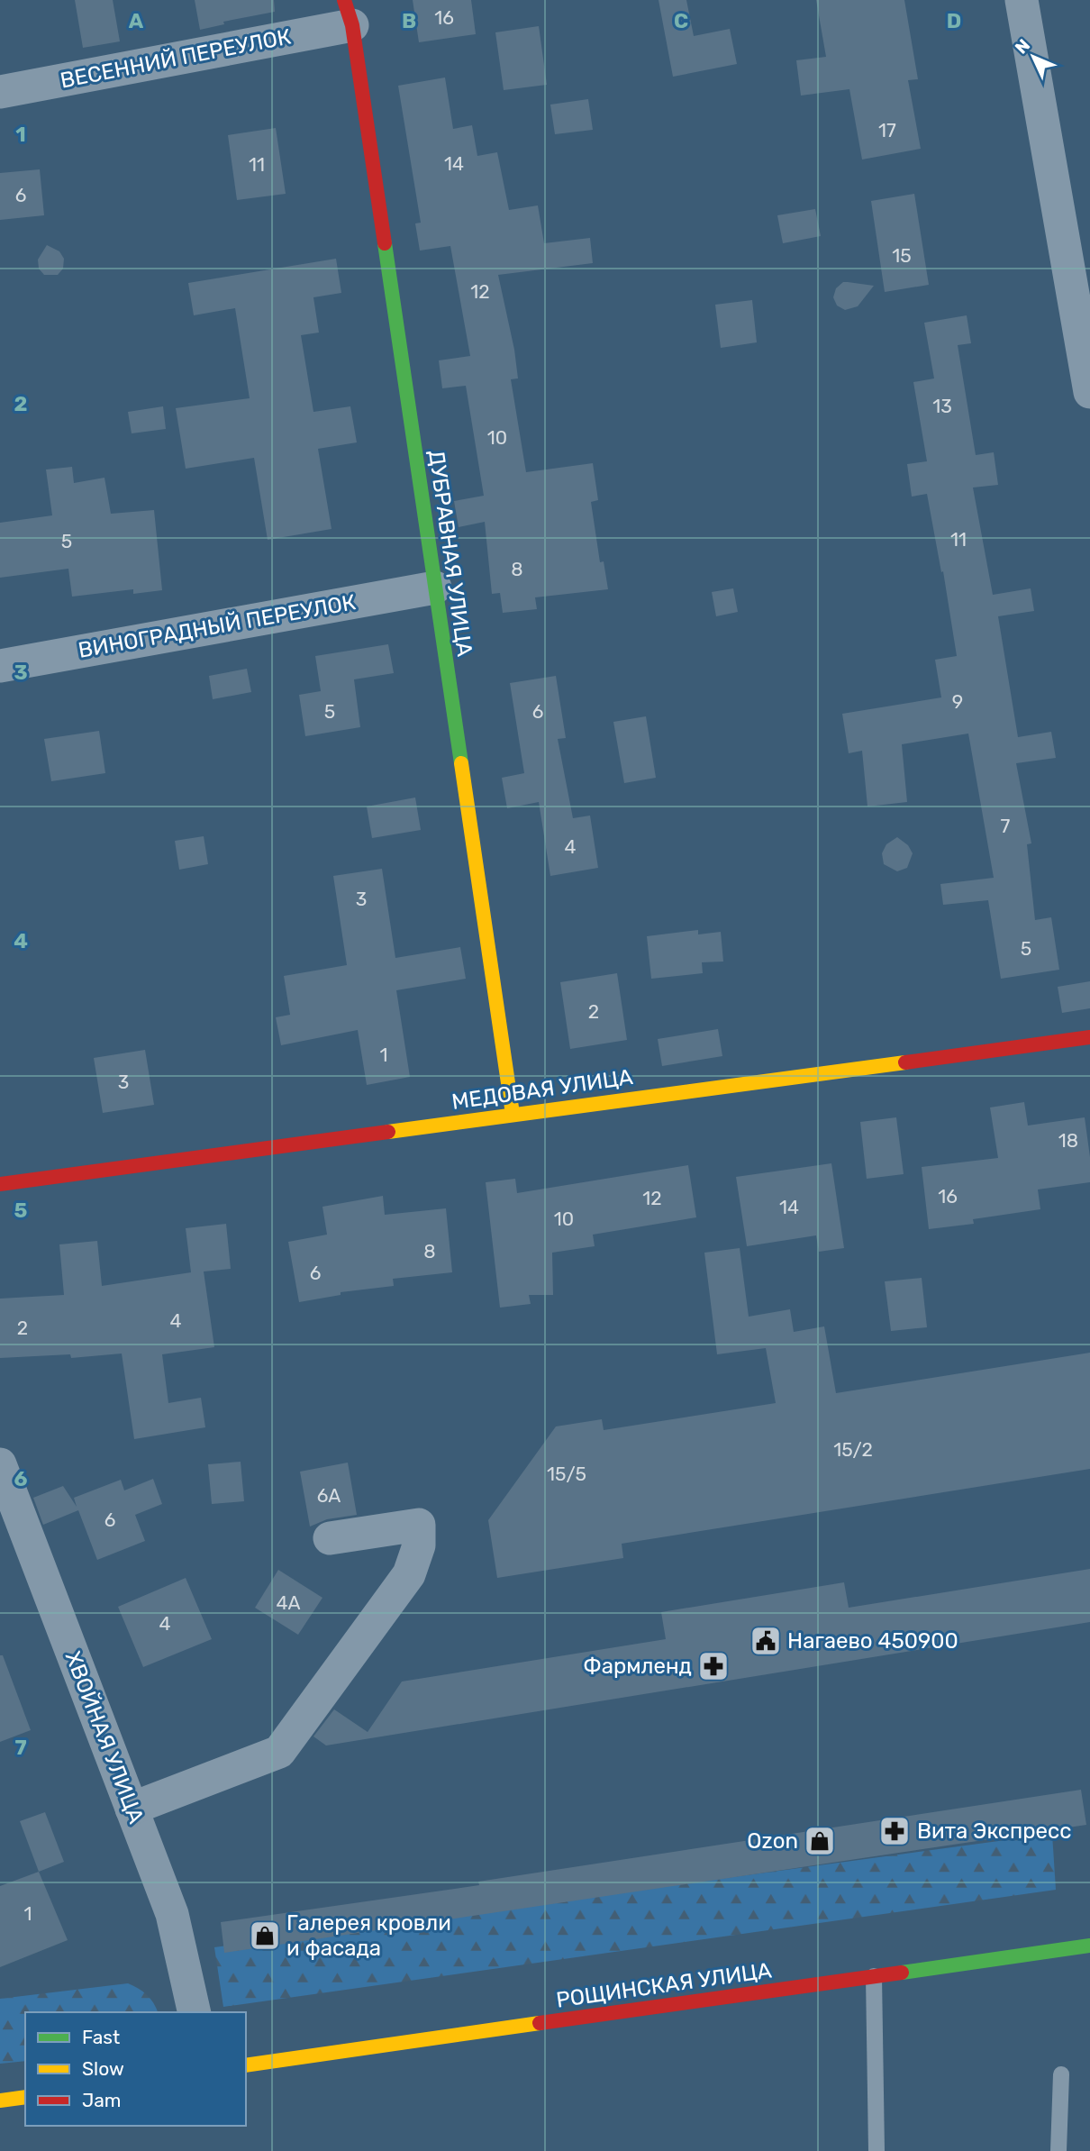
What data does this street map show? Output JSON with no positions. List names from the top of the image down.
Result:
{
  "streets": {
    "street": [
      "ВЕСЕННИЙ ПЕРЕУЛОК",
      "ДУБРАВНАЯ УЛИЦА",
      "ВИНОГРАДНЫЙ ПЕРЕУЛОК",
      "МЕДОВАЯ УЛИЦА",
      "ХВОЙНАЯ УЛИЦА",
      "РОЩИНСКАЯ УЛИЦА"
    ]
  },
  "crossings": [
    ["ВЕСЕННИЙ ПЕРЕУЛОК", "ДУБРАВНАЯ УЛИЦА"],
    ["ДУБРАВНАЯ УЛИЦА", "ВИНОГРАДНЫЙ ПЕРЕУЛОК"],
    ["ДУБРАВНАЯ УЛИЦА", "МЕДОВАЯ УЛИЦА"]
  ],
  "places": {
    "public building": ["Нагаево 450900"],
    "pharmacy": ["Фармленд", "Вита Экспресс"],
    "shop": ["Ozon", "Галерея кровли и фасада"]
  },
  "house_numbers": [
    "16",
    "17",
    "14",
    "11",
    "6",
    "15",
    "12",
    "13",
    "10",
    "11",
    "5",
    "8",
    "9",
    "5",
    "6",
    "7",
    "4",
    "3",
    "5",
    "2",
    "1",
    "3",
    "18",
    "16",
    "12",
    "14",
    "10",
    "8",
    "6",
    "4",
    "2",
    "15/2",
    "15/5",
    "6А",
    "6",
    "4А",
    "4",
    "1"
  ],
  "legend": ["Fast", "Slow", "Jam"],
  "north": "top left",
  "grid": {
    "columns": [
      "A",
      "B",
      "C",
      "D"
    ],
    "rows": [
      "1",
      "2",
      "3",
      "4",
      "5",
      "6",
      "7"
    ]
  }
}
